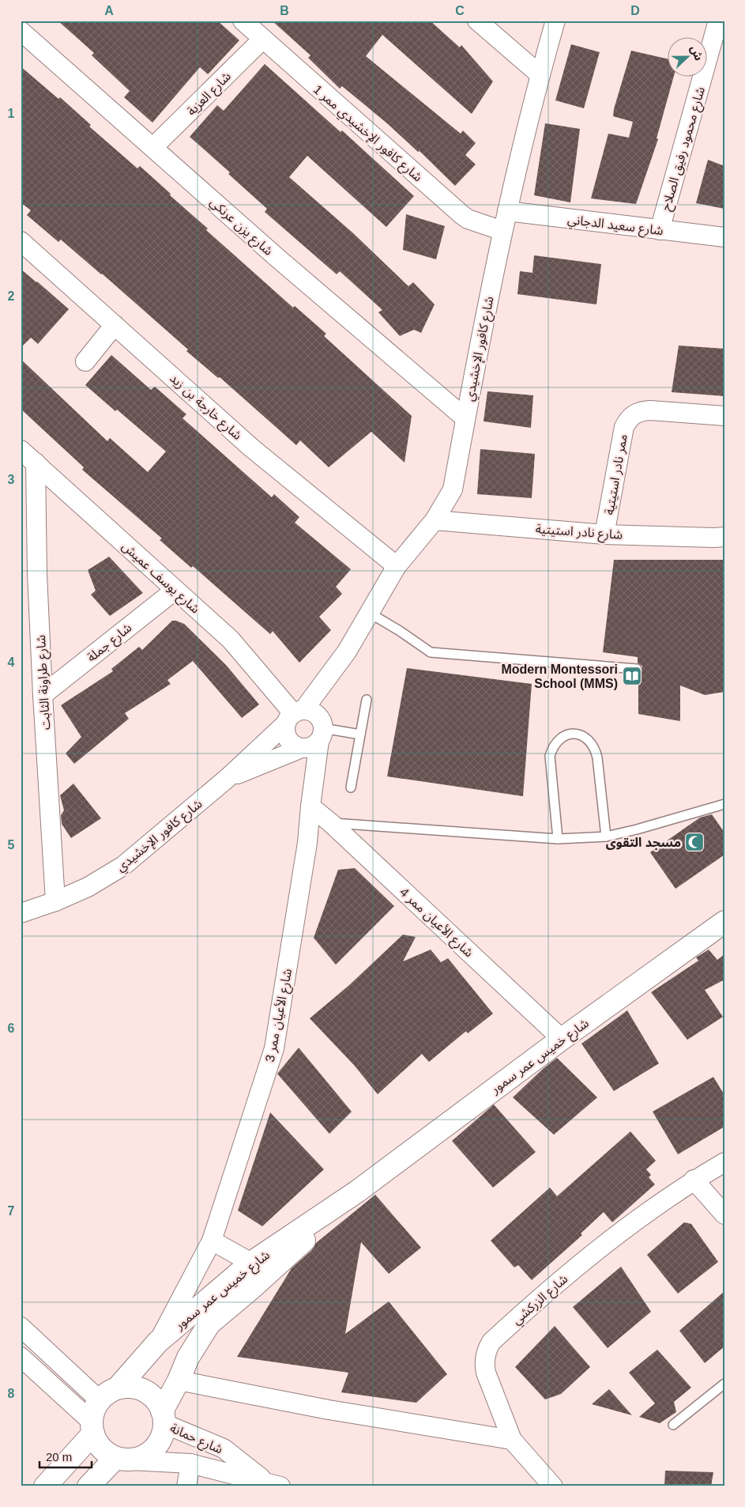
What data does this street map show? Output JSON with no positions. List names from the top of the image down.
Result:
{
  "streets": {
    "street": [
      "شارع العزية",
      "شارع كافور الإخشيدي ممر 1",
      "شارع محمود رفيق الصلاح",
      "شارع سعيد الدجاني",
      "شارع يزن عرنكي",
      "شارع كافور الإخشيدي",
      "شارع خارجة بن زيد",
      "ممر نادر استيتية",
      "شارع نادر استيتية",
      "شارع يوسف عميش",
      "شارع جملة",
      "شارع طراونة الثابت",
      "شارع الأعيان ممر 4",
      "شارع الأعيان ممر 3",
      "شارع خميس عمر سمور",
      "شارع الزركشي",
      "شارع حمانة"
    ]
  },
  "crossings": [
    ["شارع العزية", "شارع كافور الإخشيدي ممر 1"],
    ["شارع العزية", "شارع يزن عرنكي"],
    ["شارع كافور الإخشيدي ممر 1", "شارع كافور الإخشيدي"],
    ["شارع محمود رفيق الصلاح", "شارع سعيد الدجاني"],
    ["شارع سعيد الدجاني", "شارع كافور الإخشيدي"],
    ["شارع يزن عرنكي", "شارع كافور الإخشيدي"],
    ["شارع كافور الإخشيدي", "شارع خارجة بن زيد"],
    ["شارع كافور الإخشيدي", "شارع نادر استيتية"],
    ["شارع كافور الإخشيدي", "شارع يوسف عميش"],
    ["شارع كافور الإخشيدي", "شارع طراونة الثابت"],
    ["شارع كافور الإخشيدي", "شارع الأعيان ممر 3"],
    ["ممر نادر استيتية", "شارع نادر استيتية"],
    ["شارع يوسف عميش", "شارع جملة"],
    ["شارع يوسف عميش", "شارع طراونة الثابت"],
    ["شارع يوسف عميش", "شارع الأعيان ممر 3"],
    ["شارع جملة", "شارع طراونة الثابت"],
    ["شارع الأعيان ممر 4", "شارع الأعيان ممر 3"],
    ["شارع الأعيان ممر 4", "شارع خميس عمر سمور"],
    ["شارع الأعيان ممر 3", "شارع خميس عمر سمور"],
    ["شارع خميس عمر سمور", "شارع حمانة"]
  ],
  "places": {
    "library": ["Modern Montessori School (MMS)"],
    "mosque": ["مسجد التقوى"]
  },
  "scale_bar": "20 m",
  "north": "right",
  "grid": {
    "columns": [
      "A",
      "B",
      "C",
      "D"
    ],
    "rows": [
      "1",
      "2",
      "3",
      "4",
      "5",
      "6",
      "7",
      "8"
    ]
  }
}
